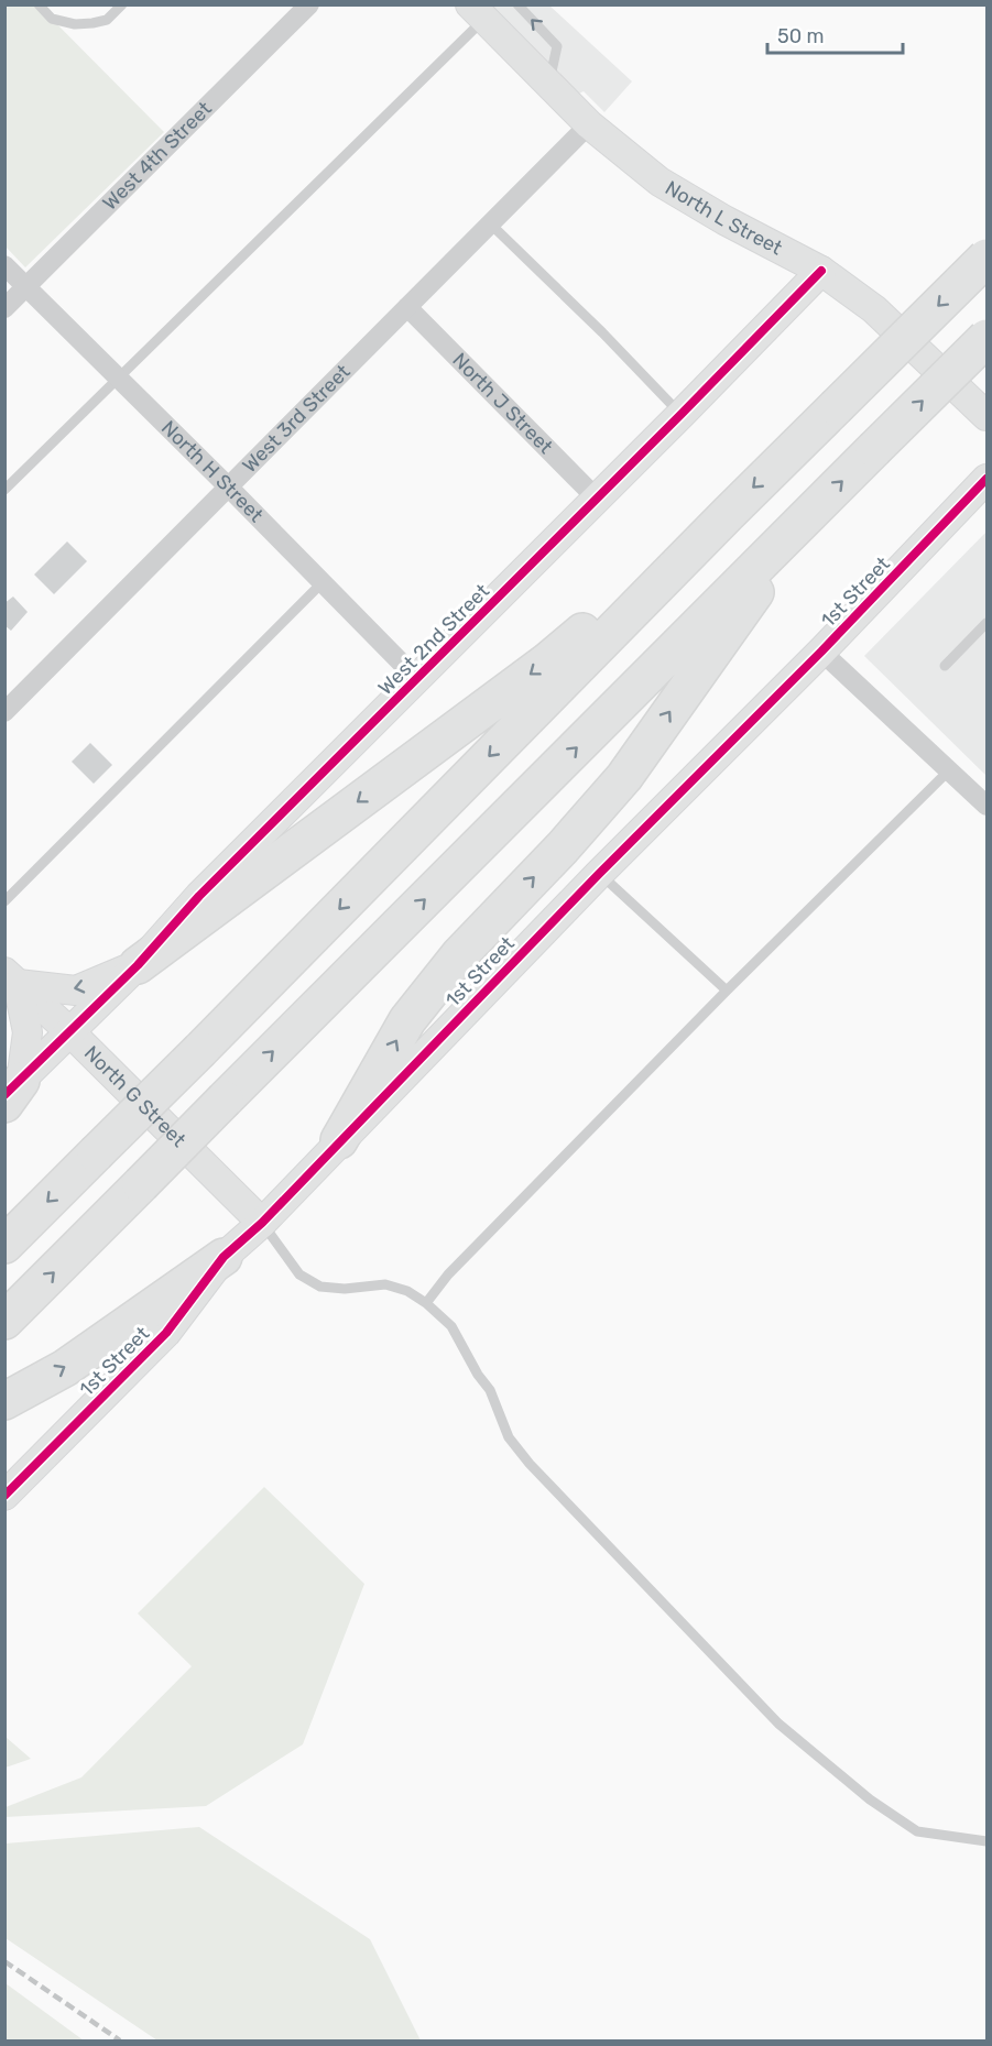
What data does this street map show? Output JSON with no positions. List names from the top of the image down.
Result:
{
  "streets": {
    "street": [
      "West 4th Street",
      "North L Street",
      "North J Street",
      "West 3rd Street",
      "North H Street",
      "1st Street",
      "West 2nd Street",
      "North G Street"
    ]
  },
  "crossings": [
    ["West 4th Street", "North H Street"],
    ["North L Street", "West 3rd Street"],
    ["North L Street", "West 2nd Street"],
    ["North J Street", "West 3rd Street"],
    ["North J Street", "West 2nd Street"],
    ["West 3rd Street", "North H Street"],
    ["North H Street", "West 2nd Street"],
    ["1st Street", "North G Street"],
    ["West 2nd Street", "North G Street"]
  ],
  "scale_bar": "50 m"
}
